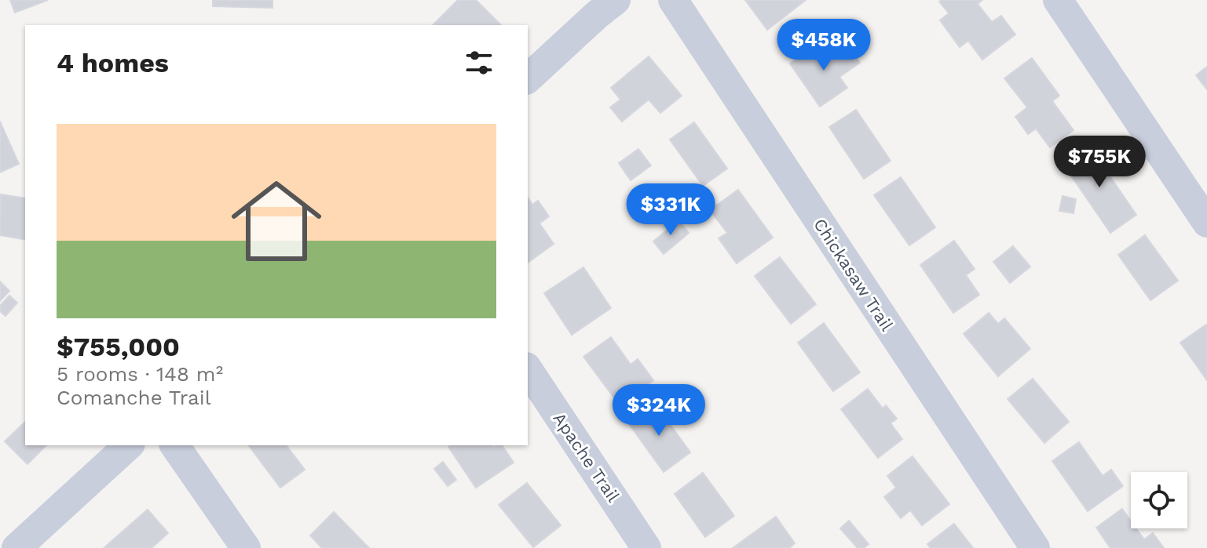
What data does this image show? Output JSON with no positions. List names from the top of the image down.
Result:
{
  "streets": {
    "street": ["Chickasaw Trail", "Apache Trail"]
  },
  "page": {
    "price": [
      "$458K",
      "$755K",
      "$331K",
      "$324K"
    ],
    "heading": "4 homes",
    "list": [
      {
        "name": "$755,000",
        "note": "5 rooms · 148 m² · Comanche Trail"
      }
    ]
  }
}
